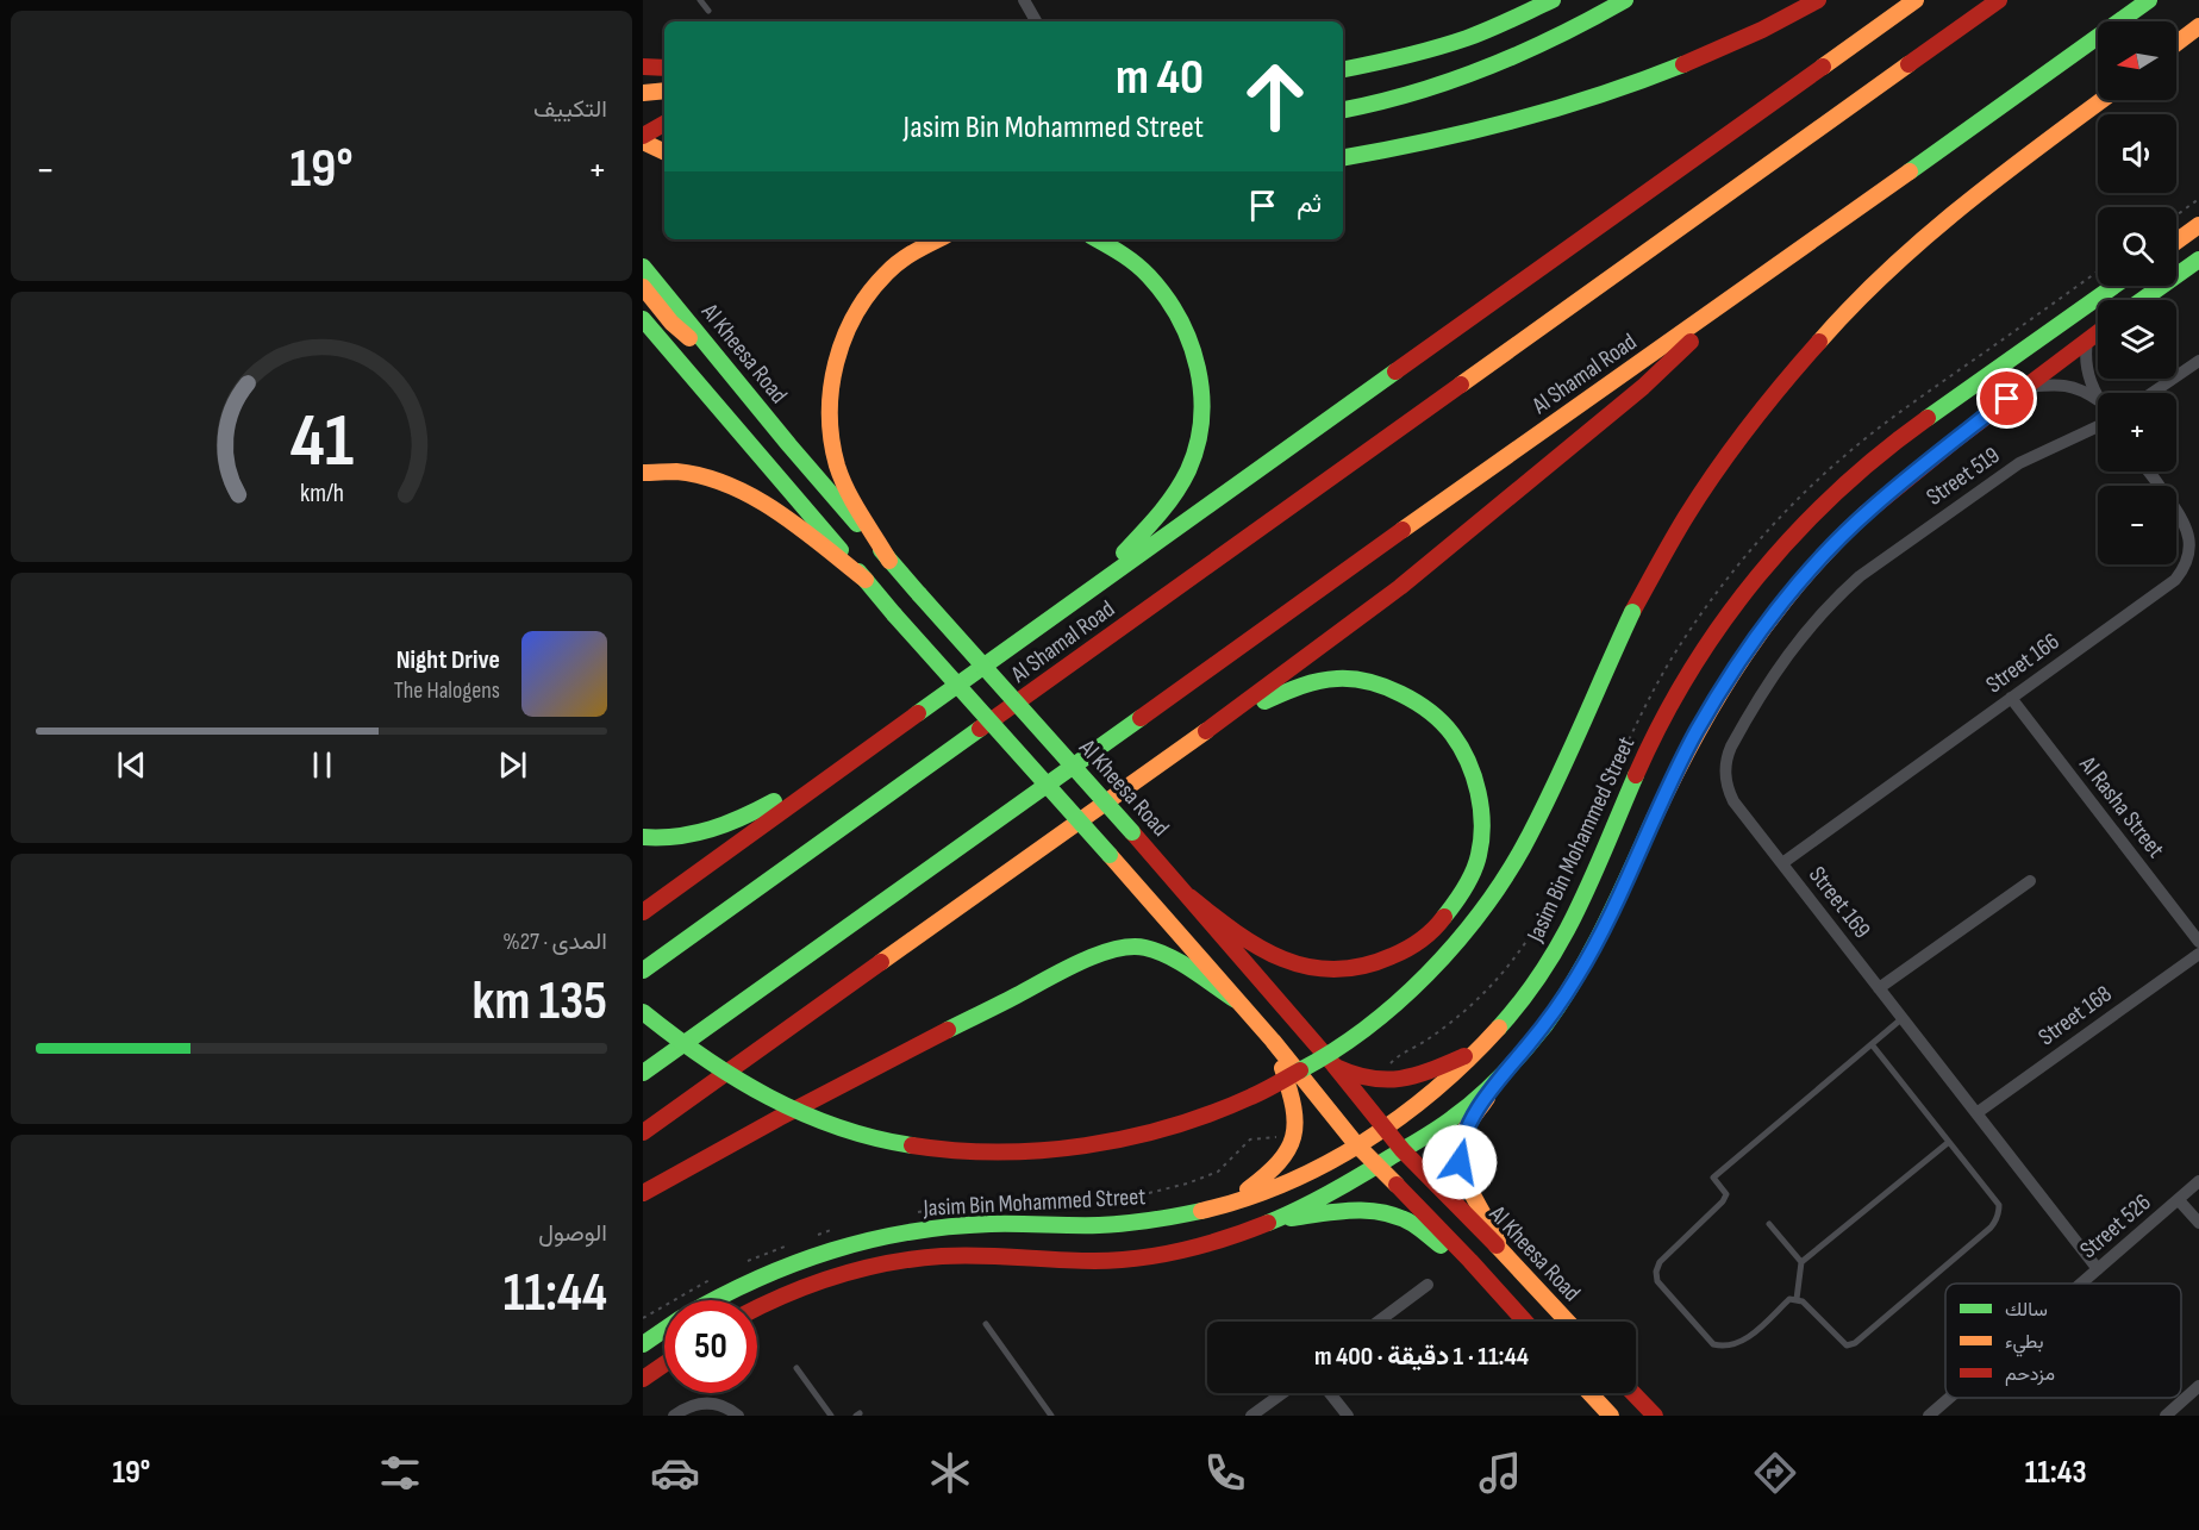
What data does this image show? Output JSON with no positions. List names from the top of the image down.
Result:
{
  "streets": {
    "main road": ["Al Kheesa Road", "Al Shamal Road", "Jasim Bin Mohammed Street"],
    "street": [
      "Street 519",
      "Street 166",
      "Al Rasha Street",
      "Street 169",
      "Street 168",
      "Street 526"
    ]
  },
  "crossings": [
    ["Al Kheesa Road", "Jasim Bin Mohammed Street"],
    ["Street 519", "Street 169"],
    ["Street 166", "Al Rasha Street"],
    ["Street 166", "Street 169"],
    ["Street 169", "Street 168"],
    ["Street 169", "Street 526"]
  ],
  "legend": ["سالك", "بطيء", "مزدحم"],
  "north": "left",
  "page": {
    "tile": [
      "التكييف",
      ["المدى · 27%", "135 km"],
      ["الوصول", "11:44"]
    ],
    "map_buttons": ["+", "−"],
    "turn": ["40 m", "Jasim Bin Mohammed Street"],
    "heat": ["−", "19°", "+"],
    "then": "ثم",
    "song": ["Night Drive", "The Halogens"],
    "limit": "50",
    "trip": "11:44 · 1 دقيقة · 400 m",
    "tabs": ["11:43", "19°"],
    "gauge": ["41", "km/h"]
  }
}
